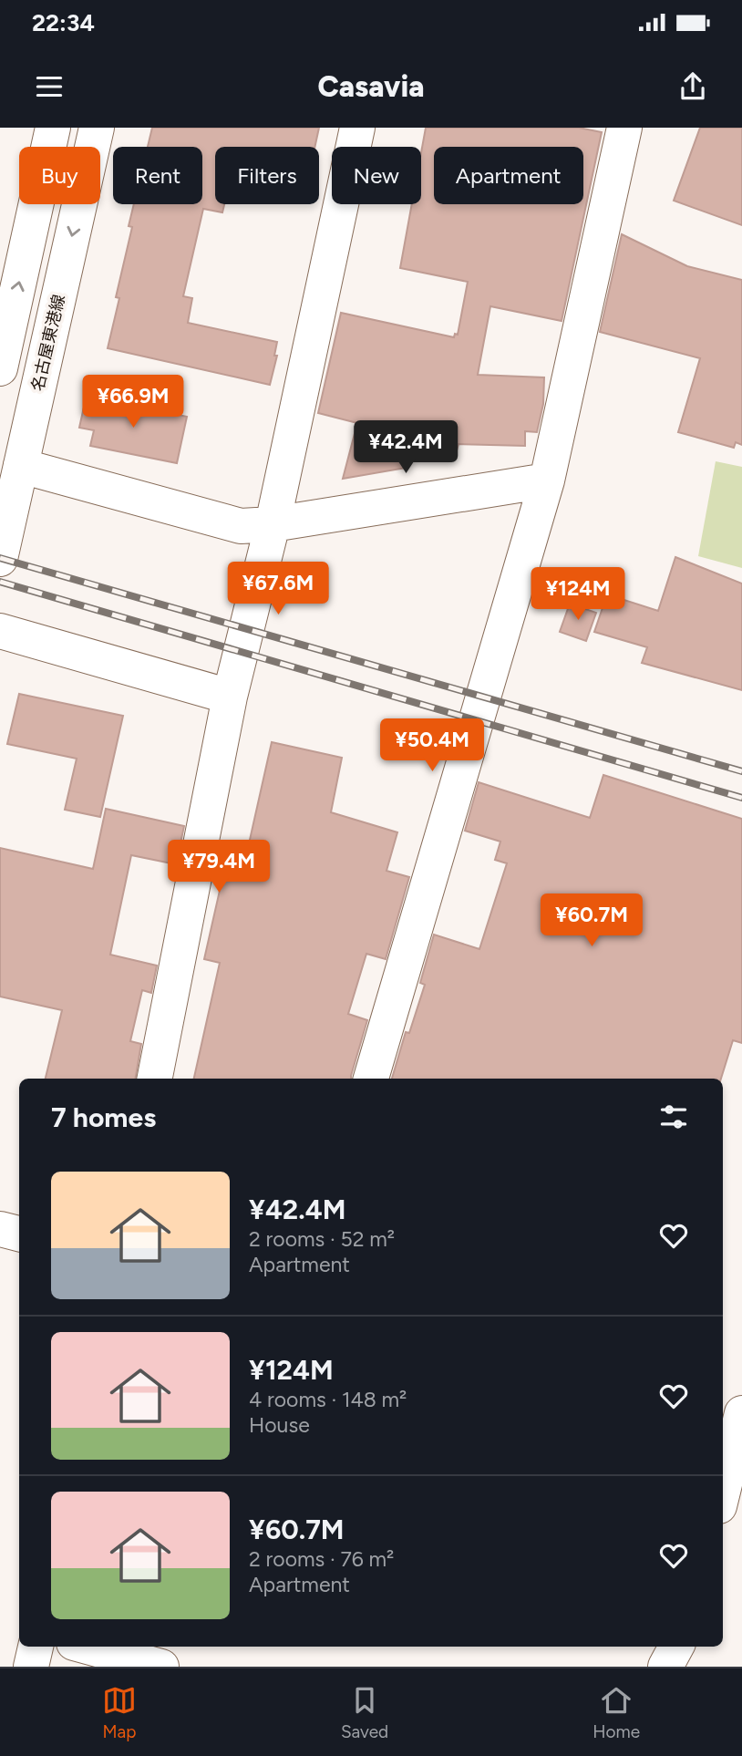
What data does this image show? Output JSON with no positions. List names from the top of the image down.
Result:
{
  "streets": {
    "street": ["名古屋東港線"]
  },
  "page": {
    "status": "22:34",
    "header": "Casavia",
    "chip": [
      "Buy",
      "Rent",
      "Filters",
      "New",
      "Apartment"
    ],
    "price": [
      "¥66.9M",
      "¥42.4M",
      "¥67.6M",
      "¥124M",
      "¥50.4M",
      "¥79.4M",
      "¥60.7M"
    ],
    "heading": "7 homes",
    "list": [
      {
        "name": "¥42.4M",
        "note": "2 rooms · 52 m² · Apartment"
      },
      {
        "name": "¥124M",
        "note": "4 rooms · 148 m² · House"
      },
      {
        "name": "¥60.7M",
        "note": "2 rooms · 76 m² · Apartment"
      }
    ],
    "tabs": ["Map", "Saved", "Home"]
  }
}
